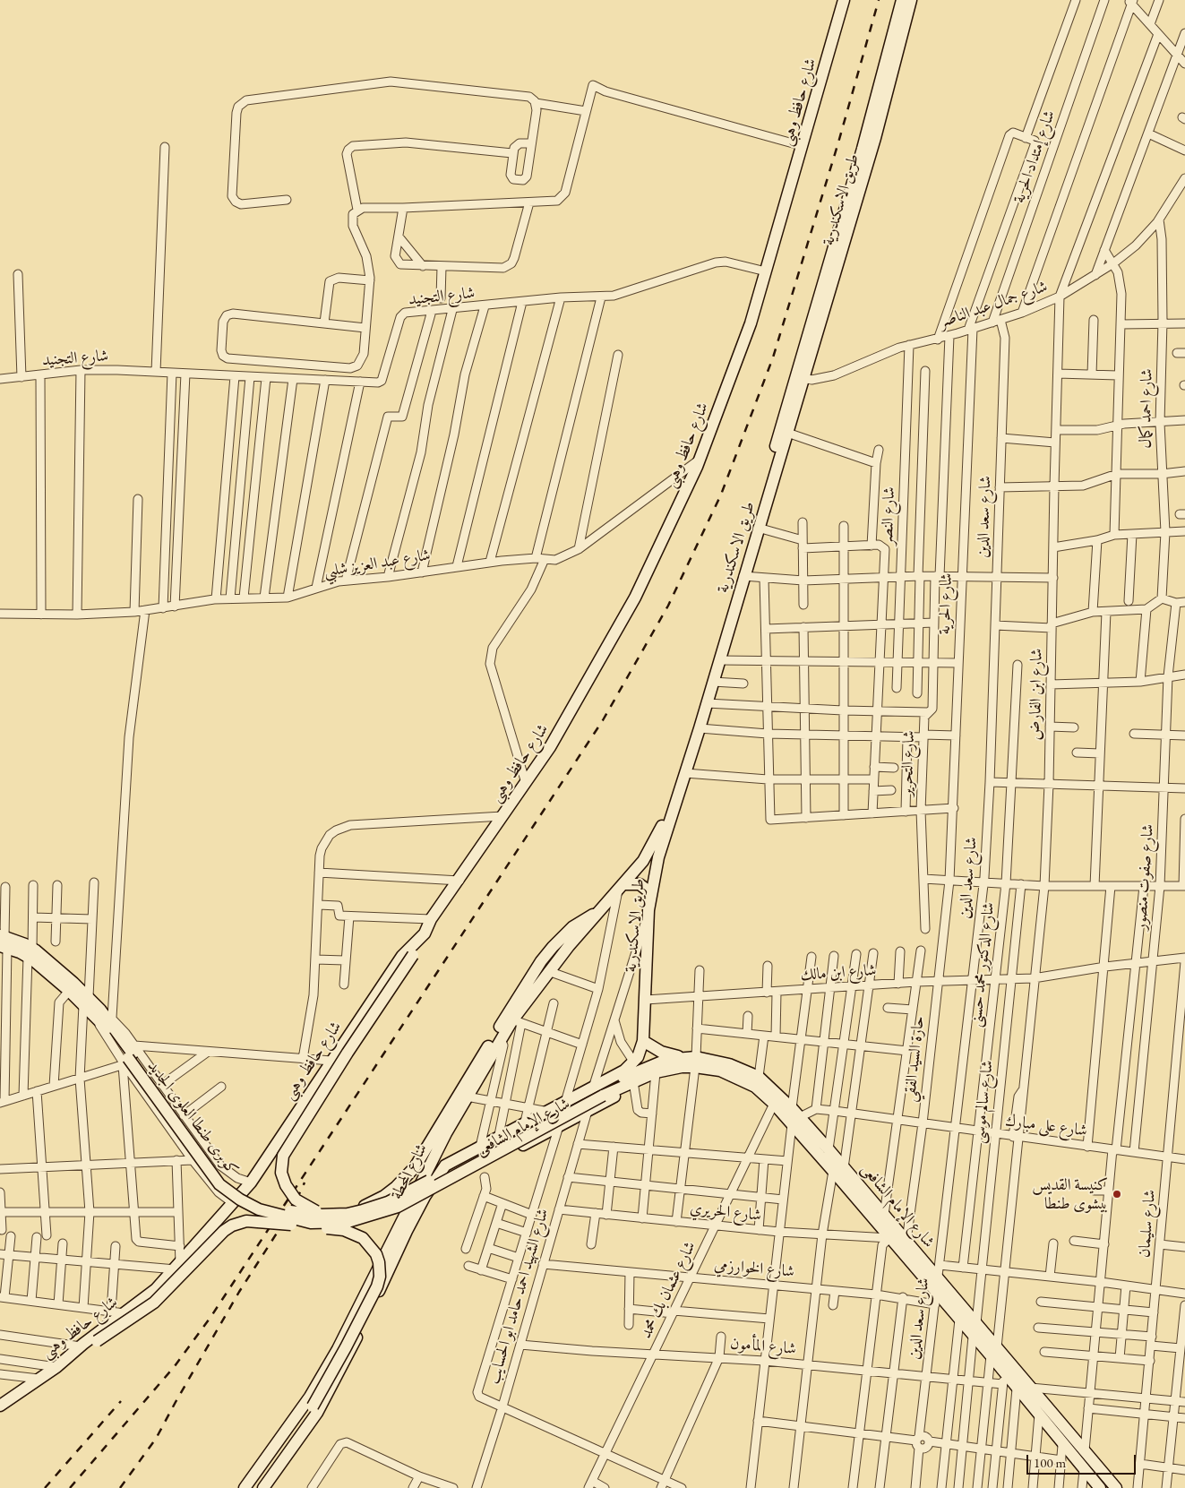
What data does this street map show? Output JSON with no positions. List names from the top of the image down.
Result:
{
  "streets": {
    "main road": [
      "شارع حافظ وهبى",
      "طريق الاسكندرية",
      "كوبرى طنطا العلوى الجديد",
      "شارع الإمام الشافعى",
      "شارع المحطة"
    ],
    "street": [
      "شارع إمتداد الحرية",
      "شارع التجنيد",
      "شارع جمال عبد الناصر",
      "شارع احمد كمال",
      "شارع النصر",
      "شارع سعد الدين",
      "شارع عبد العزيز شلبي",
      "شارع الحرية",
      "شارع ابن الفارض",
      "شارع التحرير",
      "شارع صفوت منصور",
      "شارع الدكتور محمد حسنى",
      "شارع ابن مالك",
      "حارة السيد الفقي",
      "شارع سالم موسى",
      "شارع على مبارك",
      "شارع الحريري",
      "شارع سليمان",
      "شارع الخوارزمي",
      "شارع عثمان بك محمد",
      "شارع الشهيد احمد حامد ابو الحسايب",
      "شارع المأمون"
    ]
  },
  "crossings": [
    ["شارع حافظ وهبى", "شارع التجنيد"],
    ["شارع حافظ وهبى", "شارع عبد العزيز شلبي"],
    ["شارع إمتداد الحرية", "شارع جمال عبد الناصر"],
    ["طريق الاسكندرية", "شارع جمال عبد الناصر"],
    ["طريق الاسكندرية", "شارع ابن مالك"],
    ["طريق الاسكندرية", "شارع المحطة"],
    ["شارع جمال عبد الناصر", "شارع احمد كمال"],
    ["شارع جمال عبد الناصر", "شارع النصر"],
    ["شارع جمال عبد الناصر", "شارع سعد الدين"],
    ["شارع جمال عبد الناصر", "شارع الحرية"],
    ["شارع جمال عبد الناصر", "شارع ابن الفارض"],
    ["شارع جمال عبد الناصر", "شارع التحرير"],
    ["شارع سعد الدين", "شارع ابن مالك"],
    ["شارع سعد الدين", "شارع على مبارك"],
    ["شارع سعد الدين", "شارع الإمام الشافعى"],
    ["شارع سعد الدين", "شارع الخوارزمي"],
    ["شارع سعد الدين", "شارع المأمون"],
    ["شارع الحرية", "حارة السيد الفقي"],
    ["شارع ابن الفارض", "شارع ابن مالك"],
    ["شارع ابن الفارض", "شارع على مبارك"],
    ["شارع ابن الفارض", "شارع الإمام الشافعى"],
    ["شارع ابن الفارض", "شارع المأمون"],
    ["شارع صفوت منصور", "شارع ابن مالك"],
    ["شارع صفوت منصور", "شارع على مبارك"],
    ["شارع الدكتور محمد حسنى", "شارع ابن مالك"],
    ["شارع الدكتور محمد حسنى", "شارع على مبارك"],
    ["شارع ابن مالك", "حارة السيد الفقي"],
    ["شارع ابن مالك", "شارع سالم موسى"],
    ["حارة السيد الفقي", "شارع على مبارك"],
    ["حارة السيد الفقي", "شارع الإمام الشافعى"],
    ["شارع سالم موسى", "شارع على مبارك"],
    ["شارع سالم موسى", "شارع الإمام الشافعى"],
    ["كوبرى طنطا العلوى الجديد", "شارع الإمام الشافعى"],
    ["شارع على مبارك", "شارع سليمان"],
    ["شارع الإمام الشافعى", "شارع المحطة"],
    ["شارع الإمام الشافعى", "شارع الحريري"],
    ["شارع الإمام الشافعى", "شارع الخوارزمي"],
    ["شارع الإمام الشافعى", "شارع عثمان بك محمد"],
    ["شارع الإمام الشافعى", "شارع الشهيد احمد حامد ابو الحسايب"],
    ["شارع الحريري", "شارع عثمان بك محمد"],
    ["شارع الحريري", "شارع الشهيد احمد حامد ابو الحسايب"],
    ["شارع الخوارزمي", "شارع عثمان بك محمد"],
    ["شارع الخوارزمي", "شارع الشهيد احمد حامد ابو الحسايب"],
    ["شارع عثمان بك محمد", "شارع المأمون"],
    ["شارع الشهيد احمد حامد ابو الحسايب", "شارع المأمون"]
  ],
  "places": ["كنيسة القديس بيشوى طنطا"],
  "scale_bar": "100 m"
}
